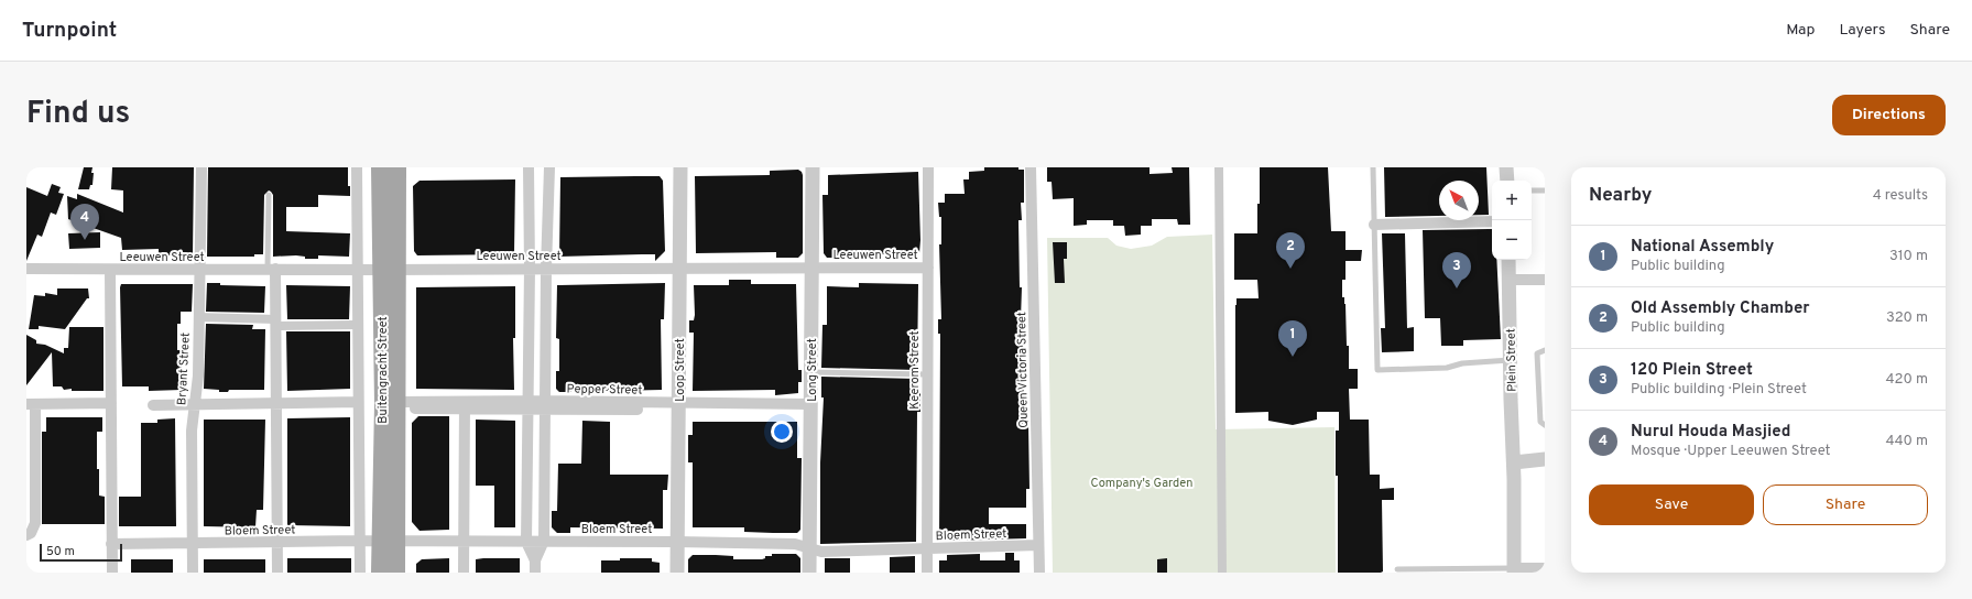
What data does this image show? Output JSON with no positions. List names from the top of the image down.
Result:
{
  "streets": {
    "main road": ["Buitengracht Street"],
    "street": [
      "Leeuwen Street",
      "Plein Street",
      "Bryant Street",
      "Loop Street",
      "Long Street",
      "Keerom Street",
      "Queen Victoria Street",
      "Pepper Street",
      "Bloem Street"
    ]
  },
  "crossings": [
    ["Leeuwen Street", "Bryant Street"],
    ["Leeuwen Street", "Buitengracht Street"],
    ["Leeuwen Street", "Loop Street"],
    ["Leeuwen Street", "Long Street"],
    ["Leeuwen Street", "Keerom Street"],
    ["Bryant Street", "Bloem Street"],
    ["Buitengracht Street", "Pepper Street"],
    ["Buitengracht Street", "Bloem Street"],
    ["Loop Street", "Pepper Street"],
    ["Loop Street", "Bloem Street"],
    ["Long Street", "Pepper Street"],
    ["Long Street", "Bloem Street"],
    ["Keerom Street", "Bloem Street"],
    ["Queen Victoria Street", "Bloem Street"]
  ],
  "parks": ["Company's Garden"],
  "scale_bar": "50 m",
  "north": "top left",
  "page": {
    "header": "Turnpoint",
    "nav": ["Map", "Layers", "Share"],
    "title": "Find us",
    "buttons": [
      "Directions",
      ["Save", "Share"]
    ],
    "heading": ["Nearby", "4 results"],
    "map_buttons": ["+", "−"],
    "pins": [
      "4",
      "2",
      "3",
      "1"
    ],
    "list": [
      {
        "mark": "1",
        "name": "National Assembly",
        "note": "Public building",
        "value": "310 m"
      },
      {
        "mark": "2",
        "name": "Old Assembly Chamber",
        "note": "Public building",
        "value": "320 m"
      },
      {
        "mark": "3",
        "name": "120 Plein Street",
        "note": "Public building · Plein Street",
        "value": "420 m"
      },
      {
        "mark": "4",
        "name": "Nurul Houda Masjied",
        "note": "Mosque · Upper Leeuwen Street",
        "value": "440 m"
      }
    ],
    "scale": "50 m"
  }
}
